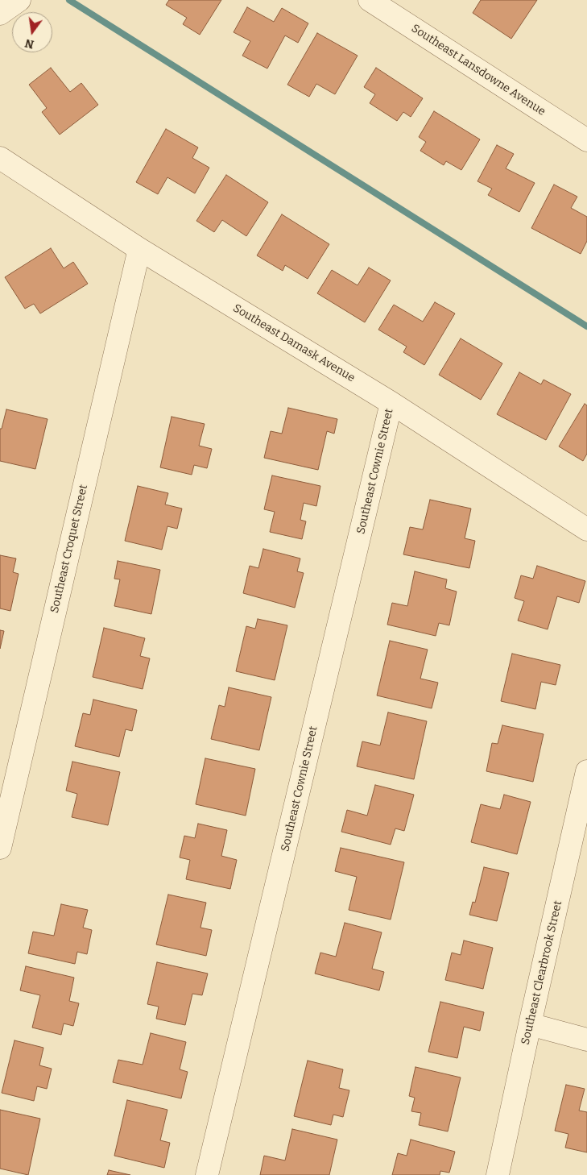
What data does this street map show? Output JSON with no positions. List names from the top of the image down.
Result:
{
  "streets": {
    "street": [
      "Southeast Lansdowne Avenue",
      "Southeast Damask Avenue",
      "Southeast Cownie Street",
      "Southeast Croquet Street",
      "Southeast Clearbrook Street"
    ]
  },
  "crossings": [
    ["Southeast Damask Avenue", "Southeast Cownie Street"],
    ["Southeast Damask Avenue", "Southeast Croquet Street"]
  ],
  "north": "bottom"
}
